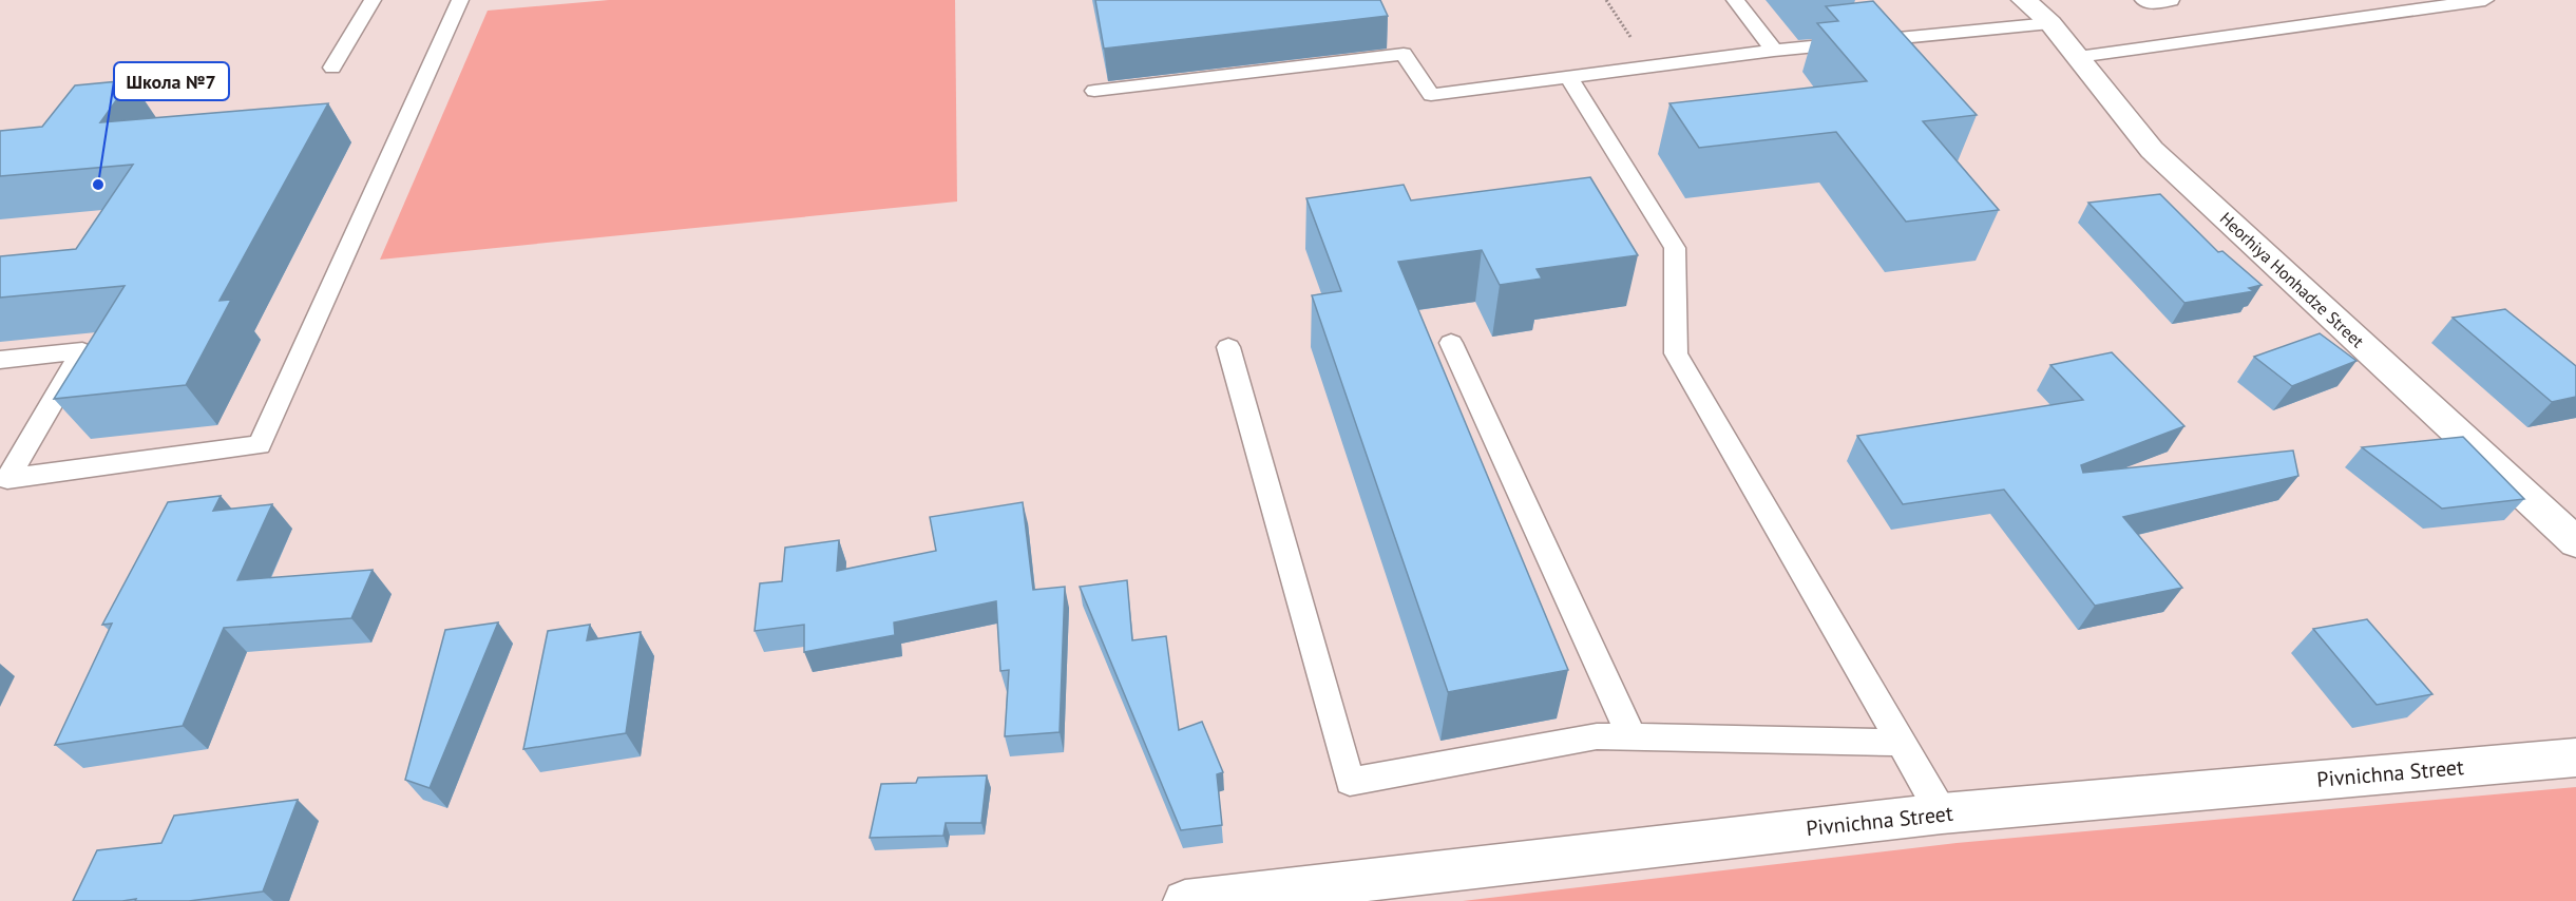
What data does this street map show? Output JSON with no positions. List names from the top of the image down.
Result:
{
  "streets": {
    "street": ["Heorhiya Honhadze Street", "Pivnichna Street"]
  },
  "places": ["Школа №7"]
}
